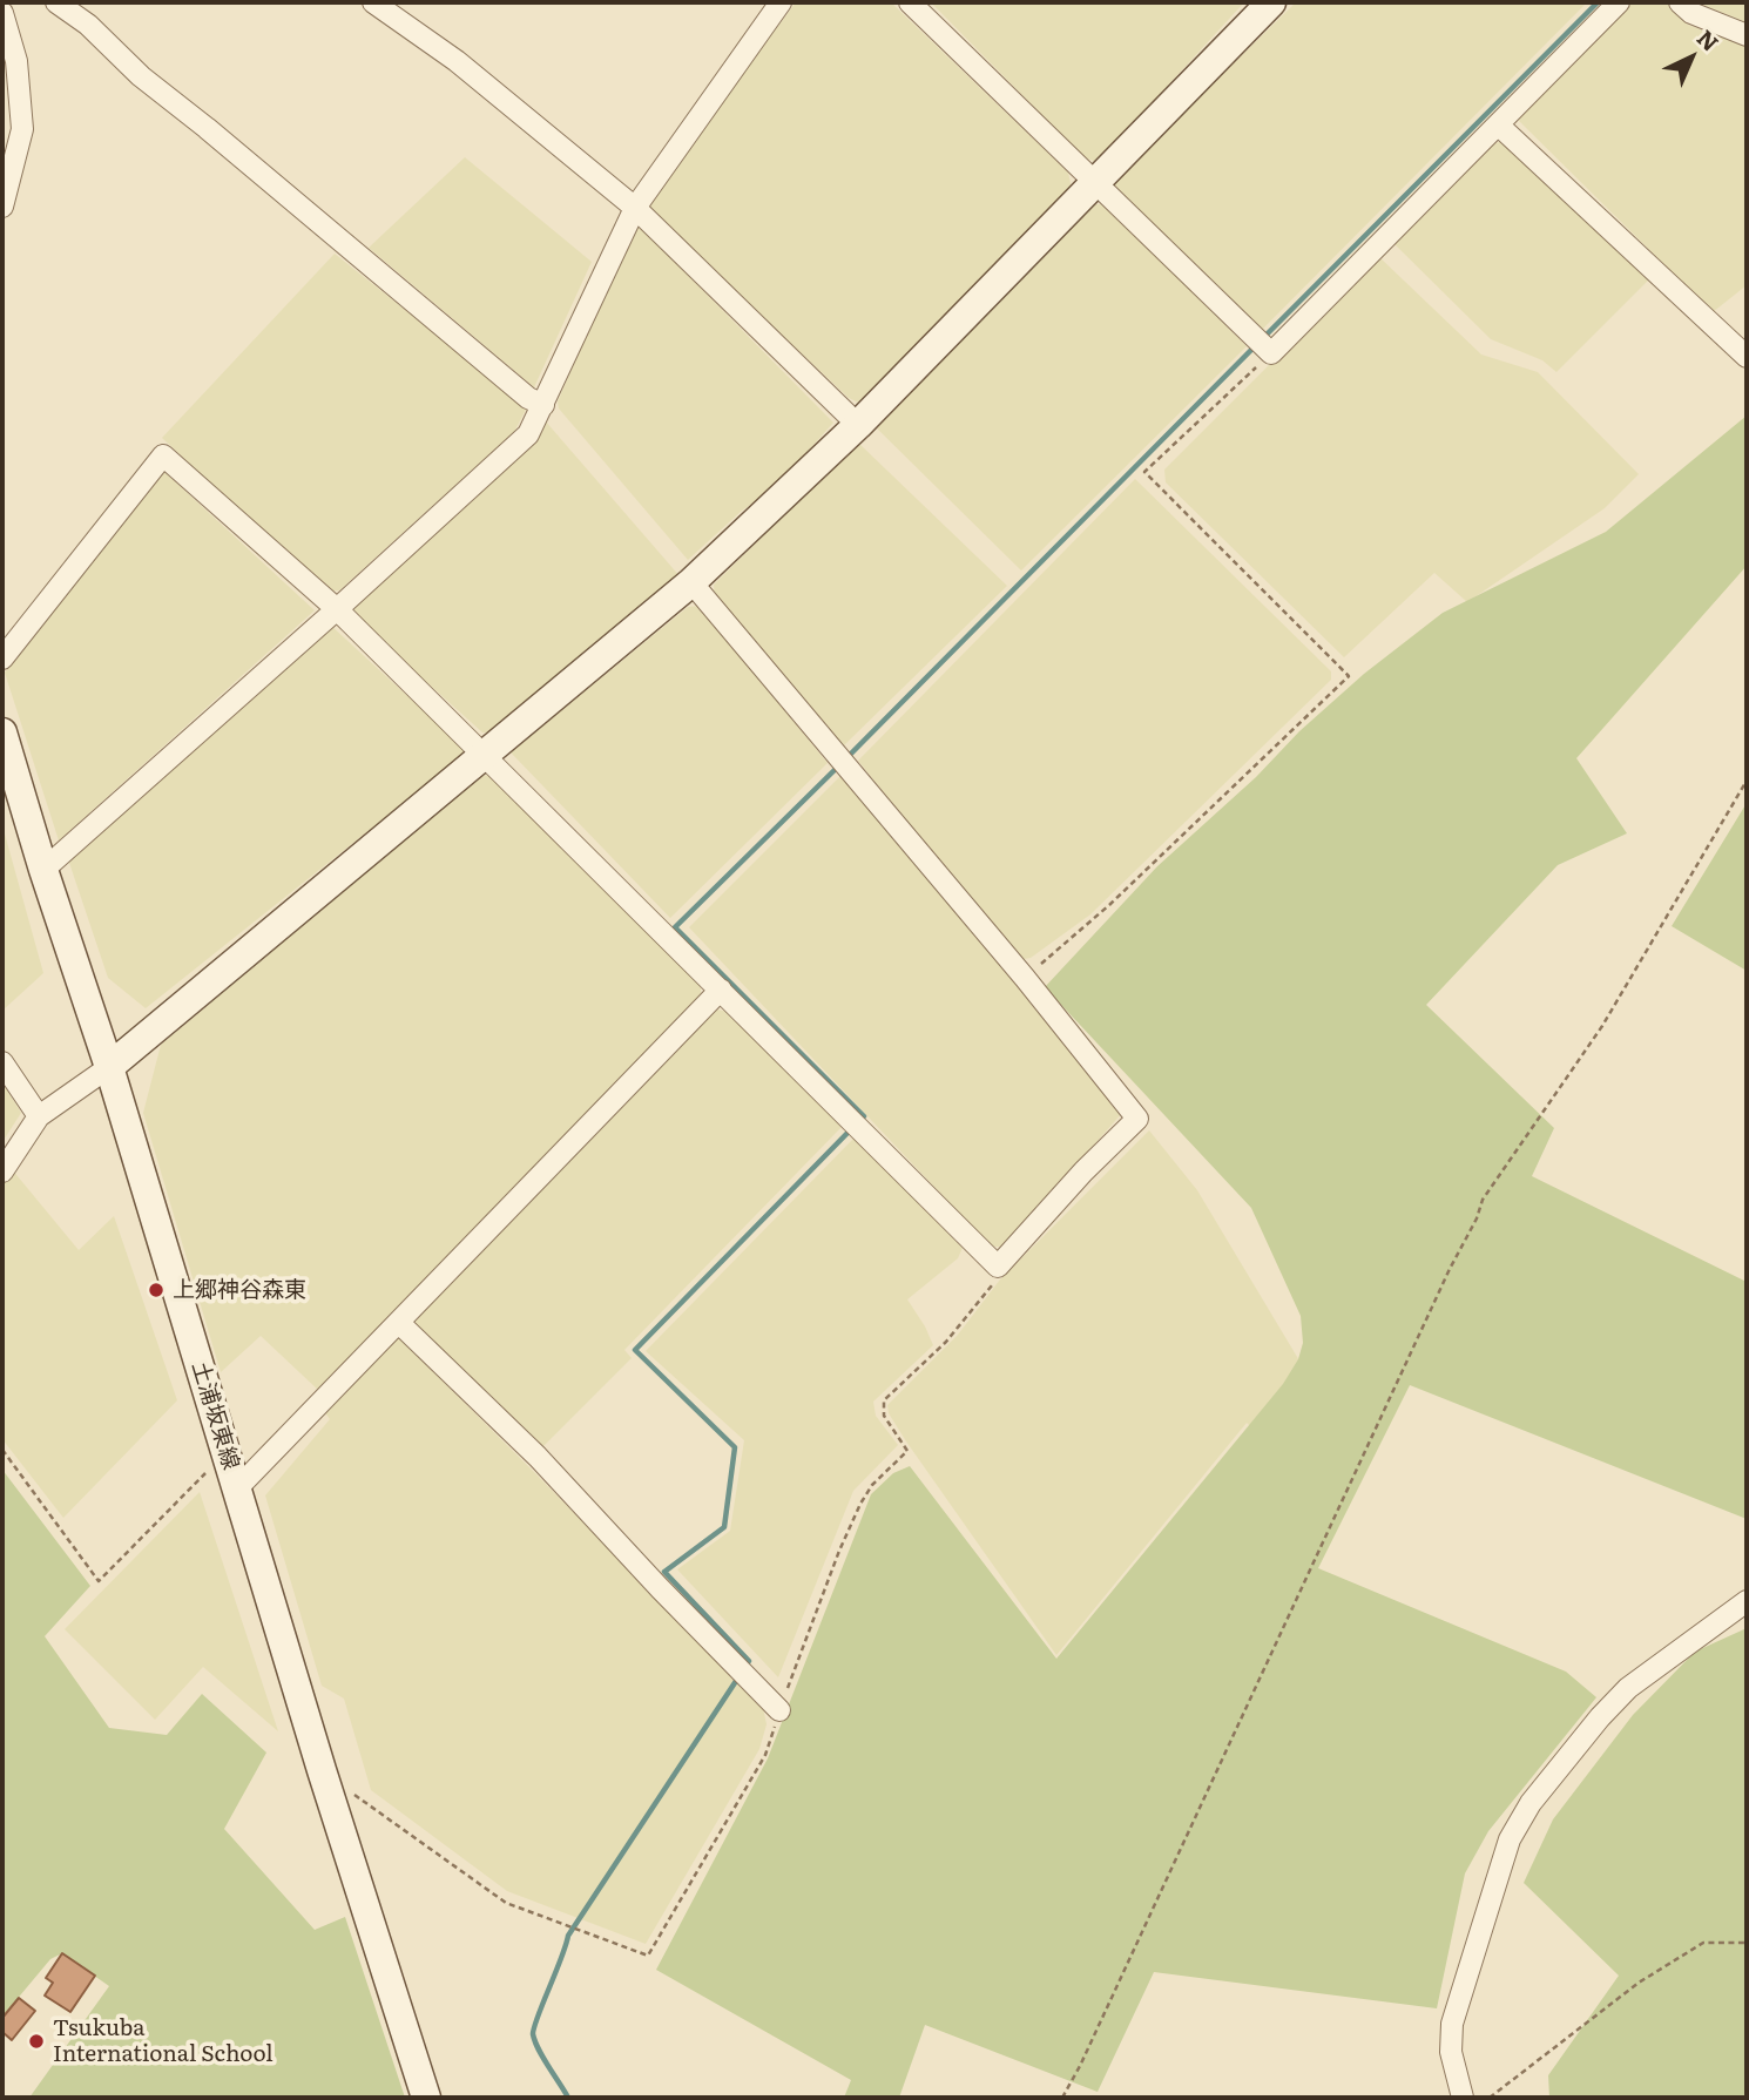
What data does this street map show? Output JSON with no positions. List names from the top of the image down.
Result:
{
  "streets": {
    "street": ["土浦坂東線"]
  },
  "places": ["上郷神谷森東", "Tsukuba International School"],
  "north": "top right"
}
